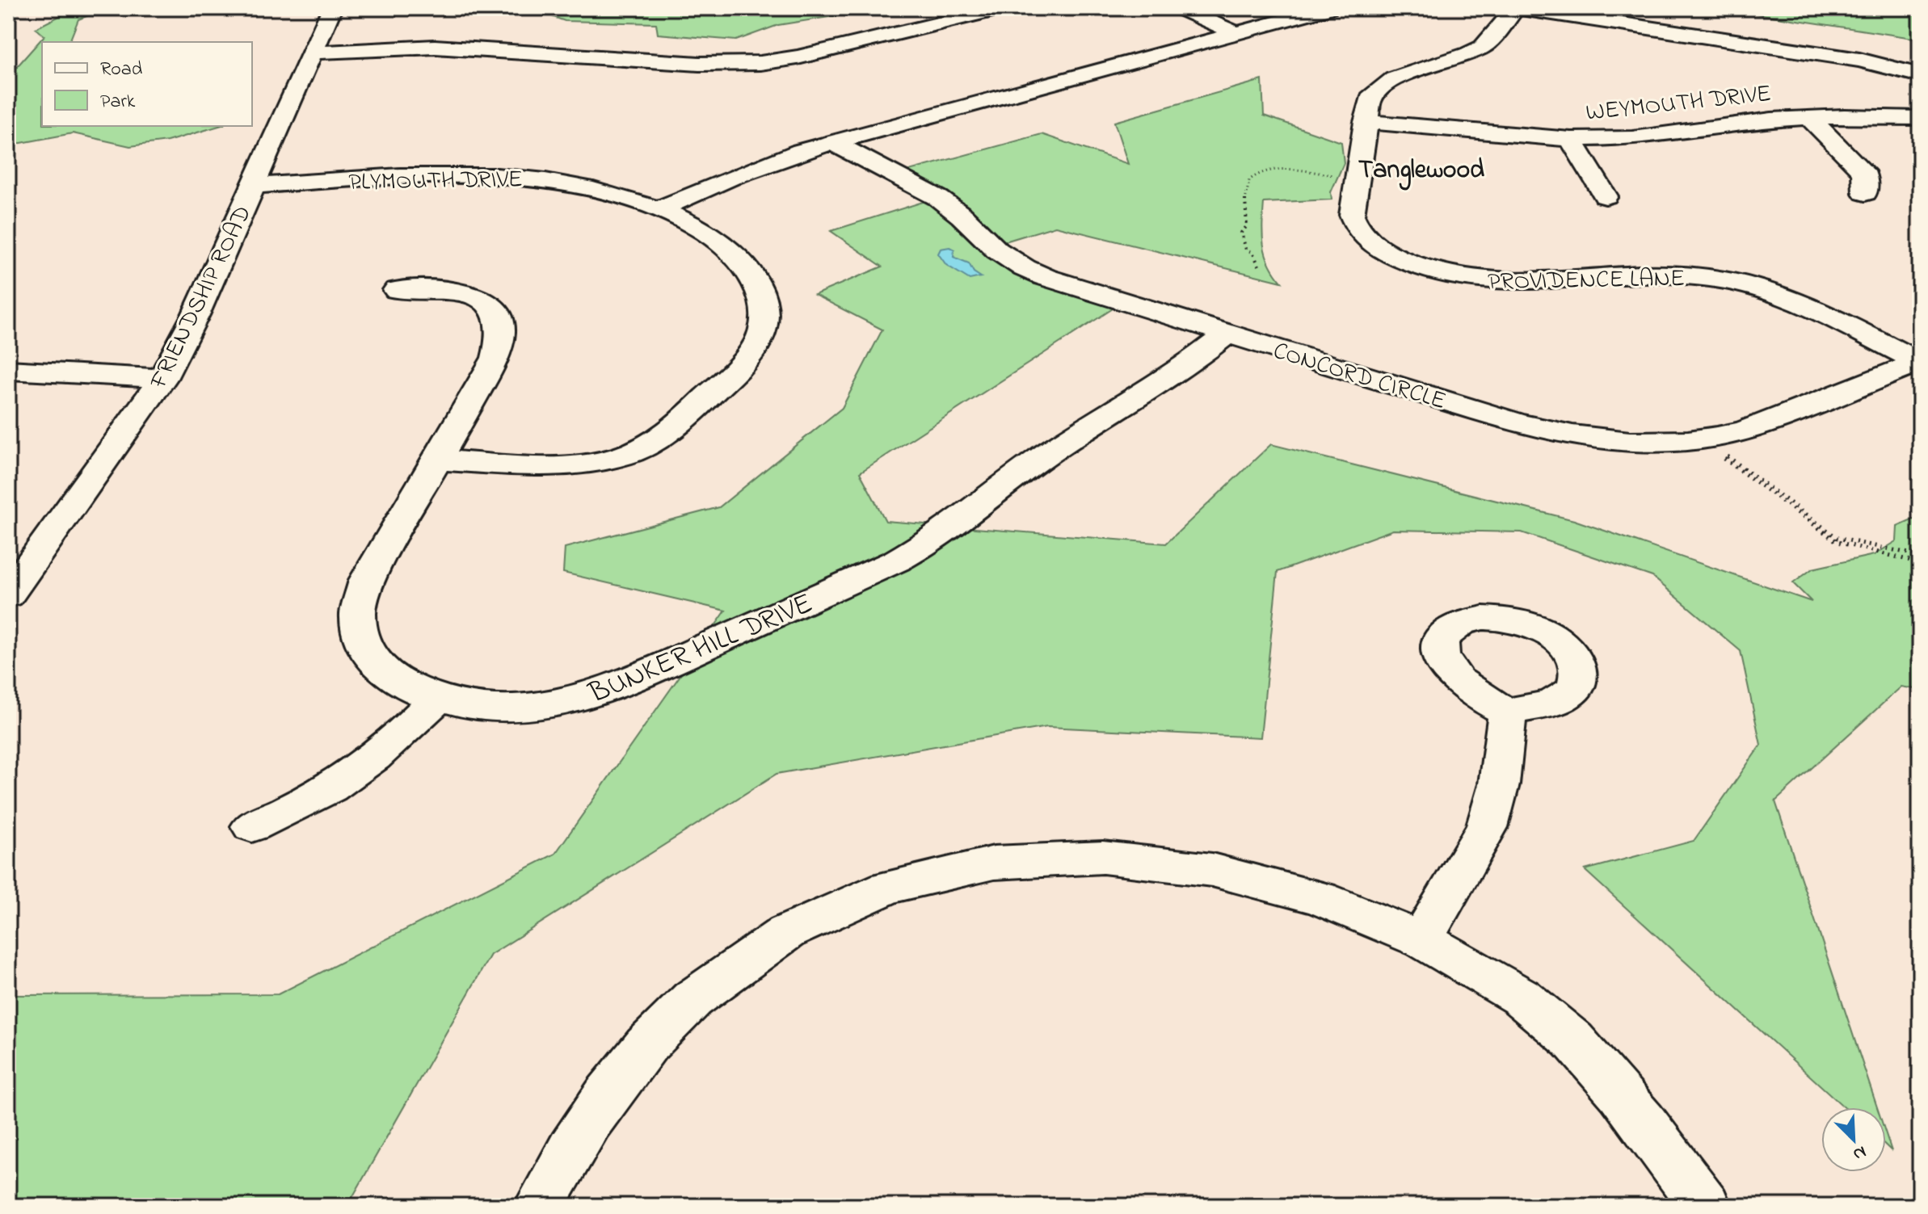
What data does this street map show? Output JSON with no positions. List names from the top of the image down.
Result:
{
  "streets": {
    "street": [
      "WEYMOUTH DRIVE",
      "PLYMOUTH DRIVE",
      "PROVIDENCE LANE",
      "FRIENDSHIP ROAD",
      "CONCORD CIRCLE",
      "BUNKER HILL DRIVE"
    ]
  },
  "crossings": [
    ["WEYMOUTH DRIVE", "PROVIDENCE LANE"],
    ["PLYMOUTH DRIVE", "FRIENDSHIP ROAD"],
    ["PLYMOUTH DRIVE", "BUNKER HILL DRIVE"],
    ["PROVIDENCE LANE", "CONCORD CIRCLE"],
    ["CONCORD CIRCLE", "BUNKER HILL DRIVE"]
  ],
  "districts": ["Tanglewood"],
  "legend": ["Road", "Park"],
  "north": "bottom right"
}
